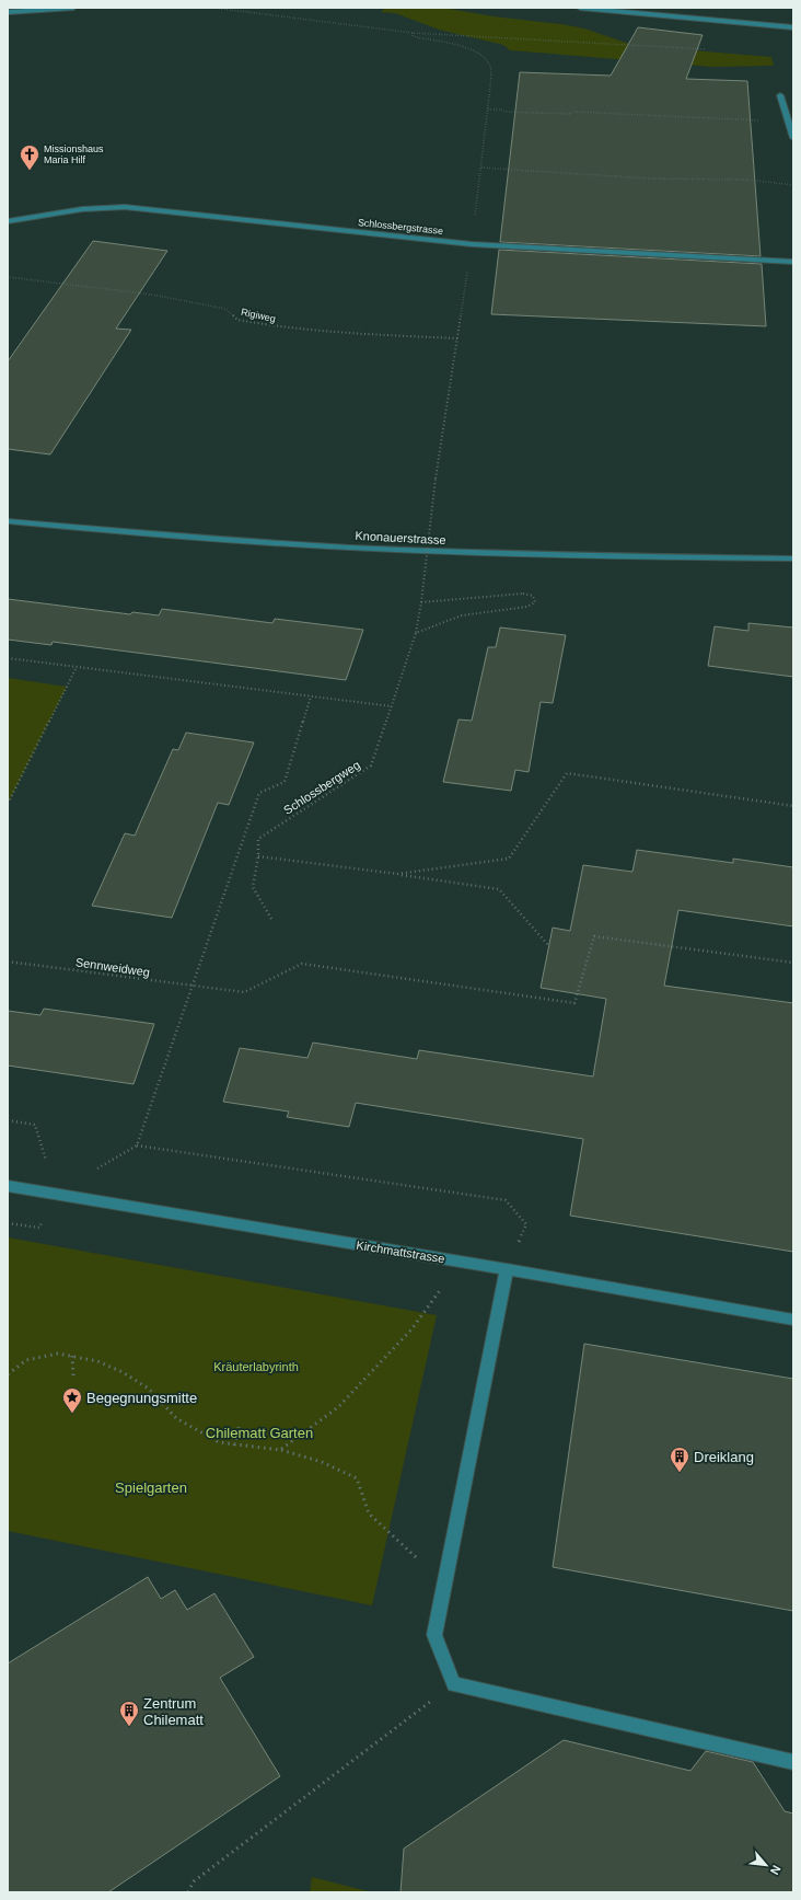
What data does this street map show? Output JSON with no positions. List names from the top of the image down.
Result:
{
  "streets": {
    "street": ["Schlossbergstrasse", "Knonauerstrasse", "Kirchmattstrasse"],
    "path": ["Rigiweg", "Schlossbergweg", "Sennweidweg"]
  },
  "parks": ["Kräuterlabyrinth", "Chilematt Garten", "Spielgarten"],
  "places": {
    "church": ["Missionshaus Maria Hilf"],
    "place": ["Begegnungsmitte"],
    "building": ["Dreiklang", "Zentrum Chilematt"]
  },
  "north": "bottom right"
}
